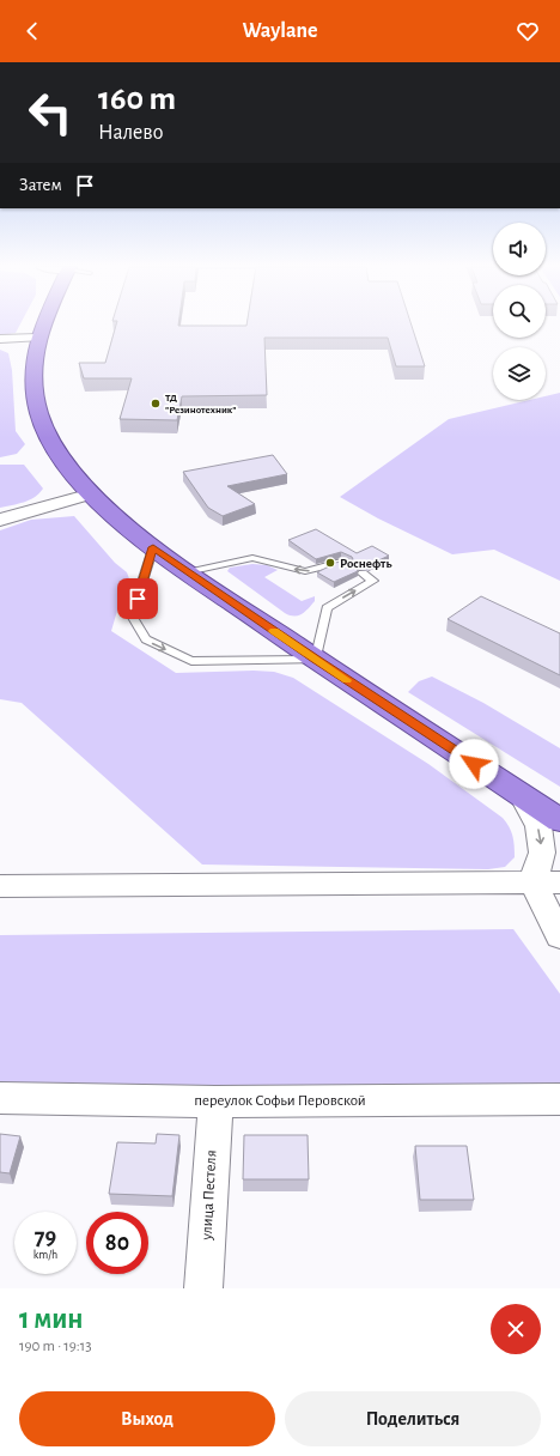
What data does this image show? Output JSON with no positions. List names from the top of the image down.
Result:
{
  "streets": {
    "street": ["переулок Софьи Перовской", "улица Пестеля"]
  },
  "crossings": [
    ["переулок Софьи Перовской", "улица Пестеля"]
  ],
  "places": ["ТД \"Резинотехник\"", "Роснефть"],
  "page": {
    "header": "Waylane",
    "turn": ["160 m", "Налево"],
    "then": "Затем",
    "speed": "79 km/h",
    "limit": "80",
    "heading": ["1 мин", "190 m · 19:13"],
    "buttons": ["Выход", "Поделиться"]
  }
}
